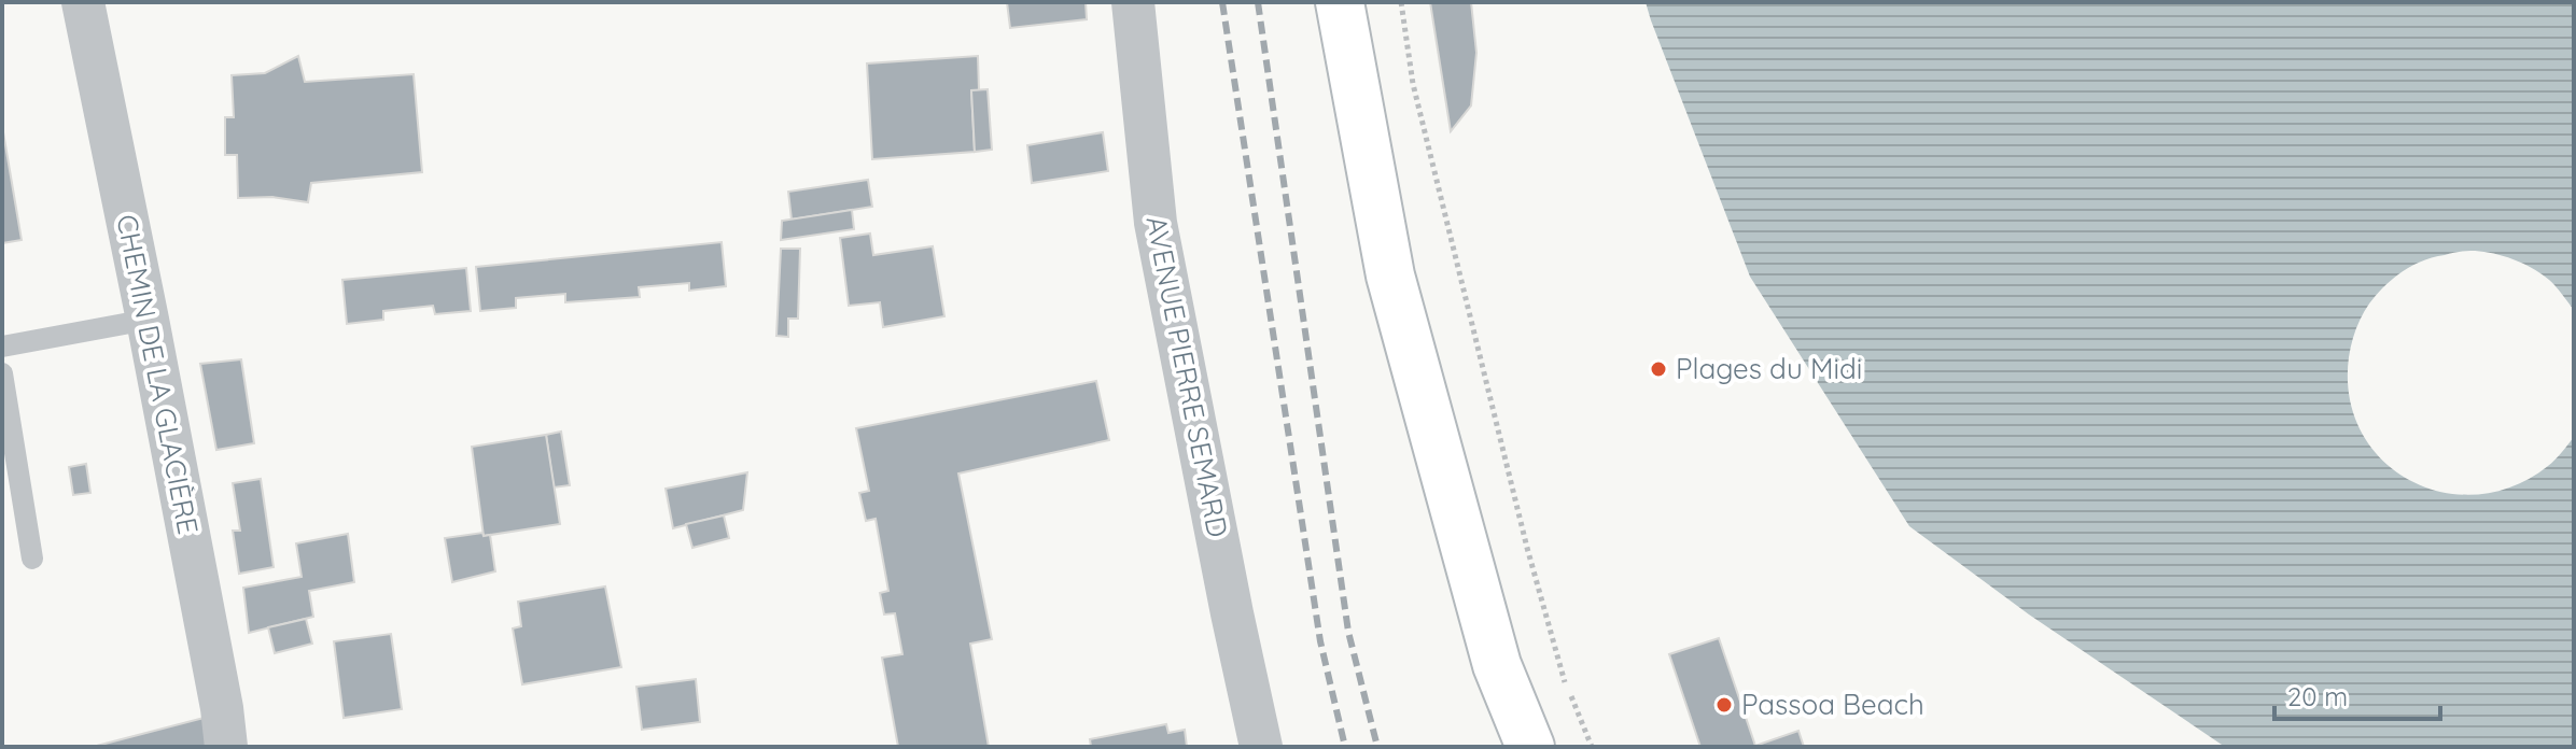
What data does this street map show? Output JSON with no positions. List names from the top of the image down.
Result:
{
  "streets": {
    "street": ["CHEMIN DE LA GLACIÈRE", "AVENUE PIERRE SEMARD"]
  },
  "places": ["Plages du Midi", "Passoa Beach"],
  "scale_bar": "20 m"
}
